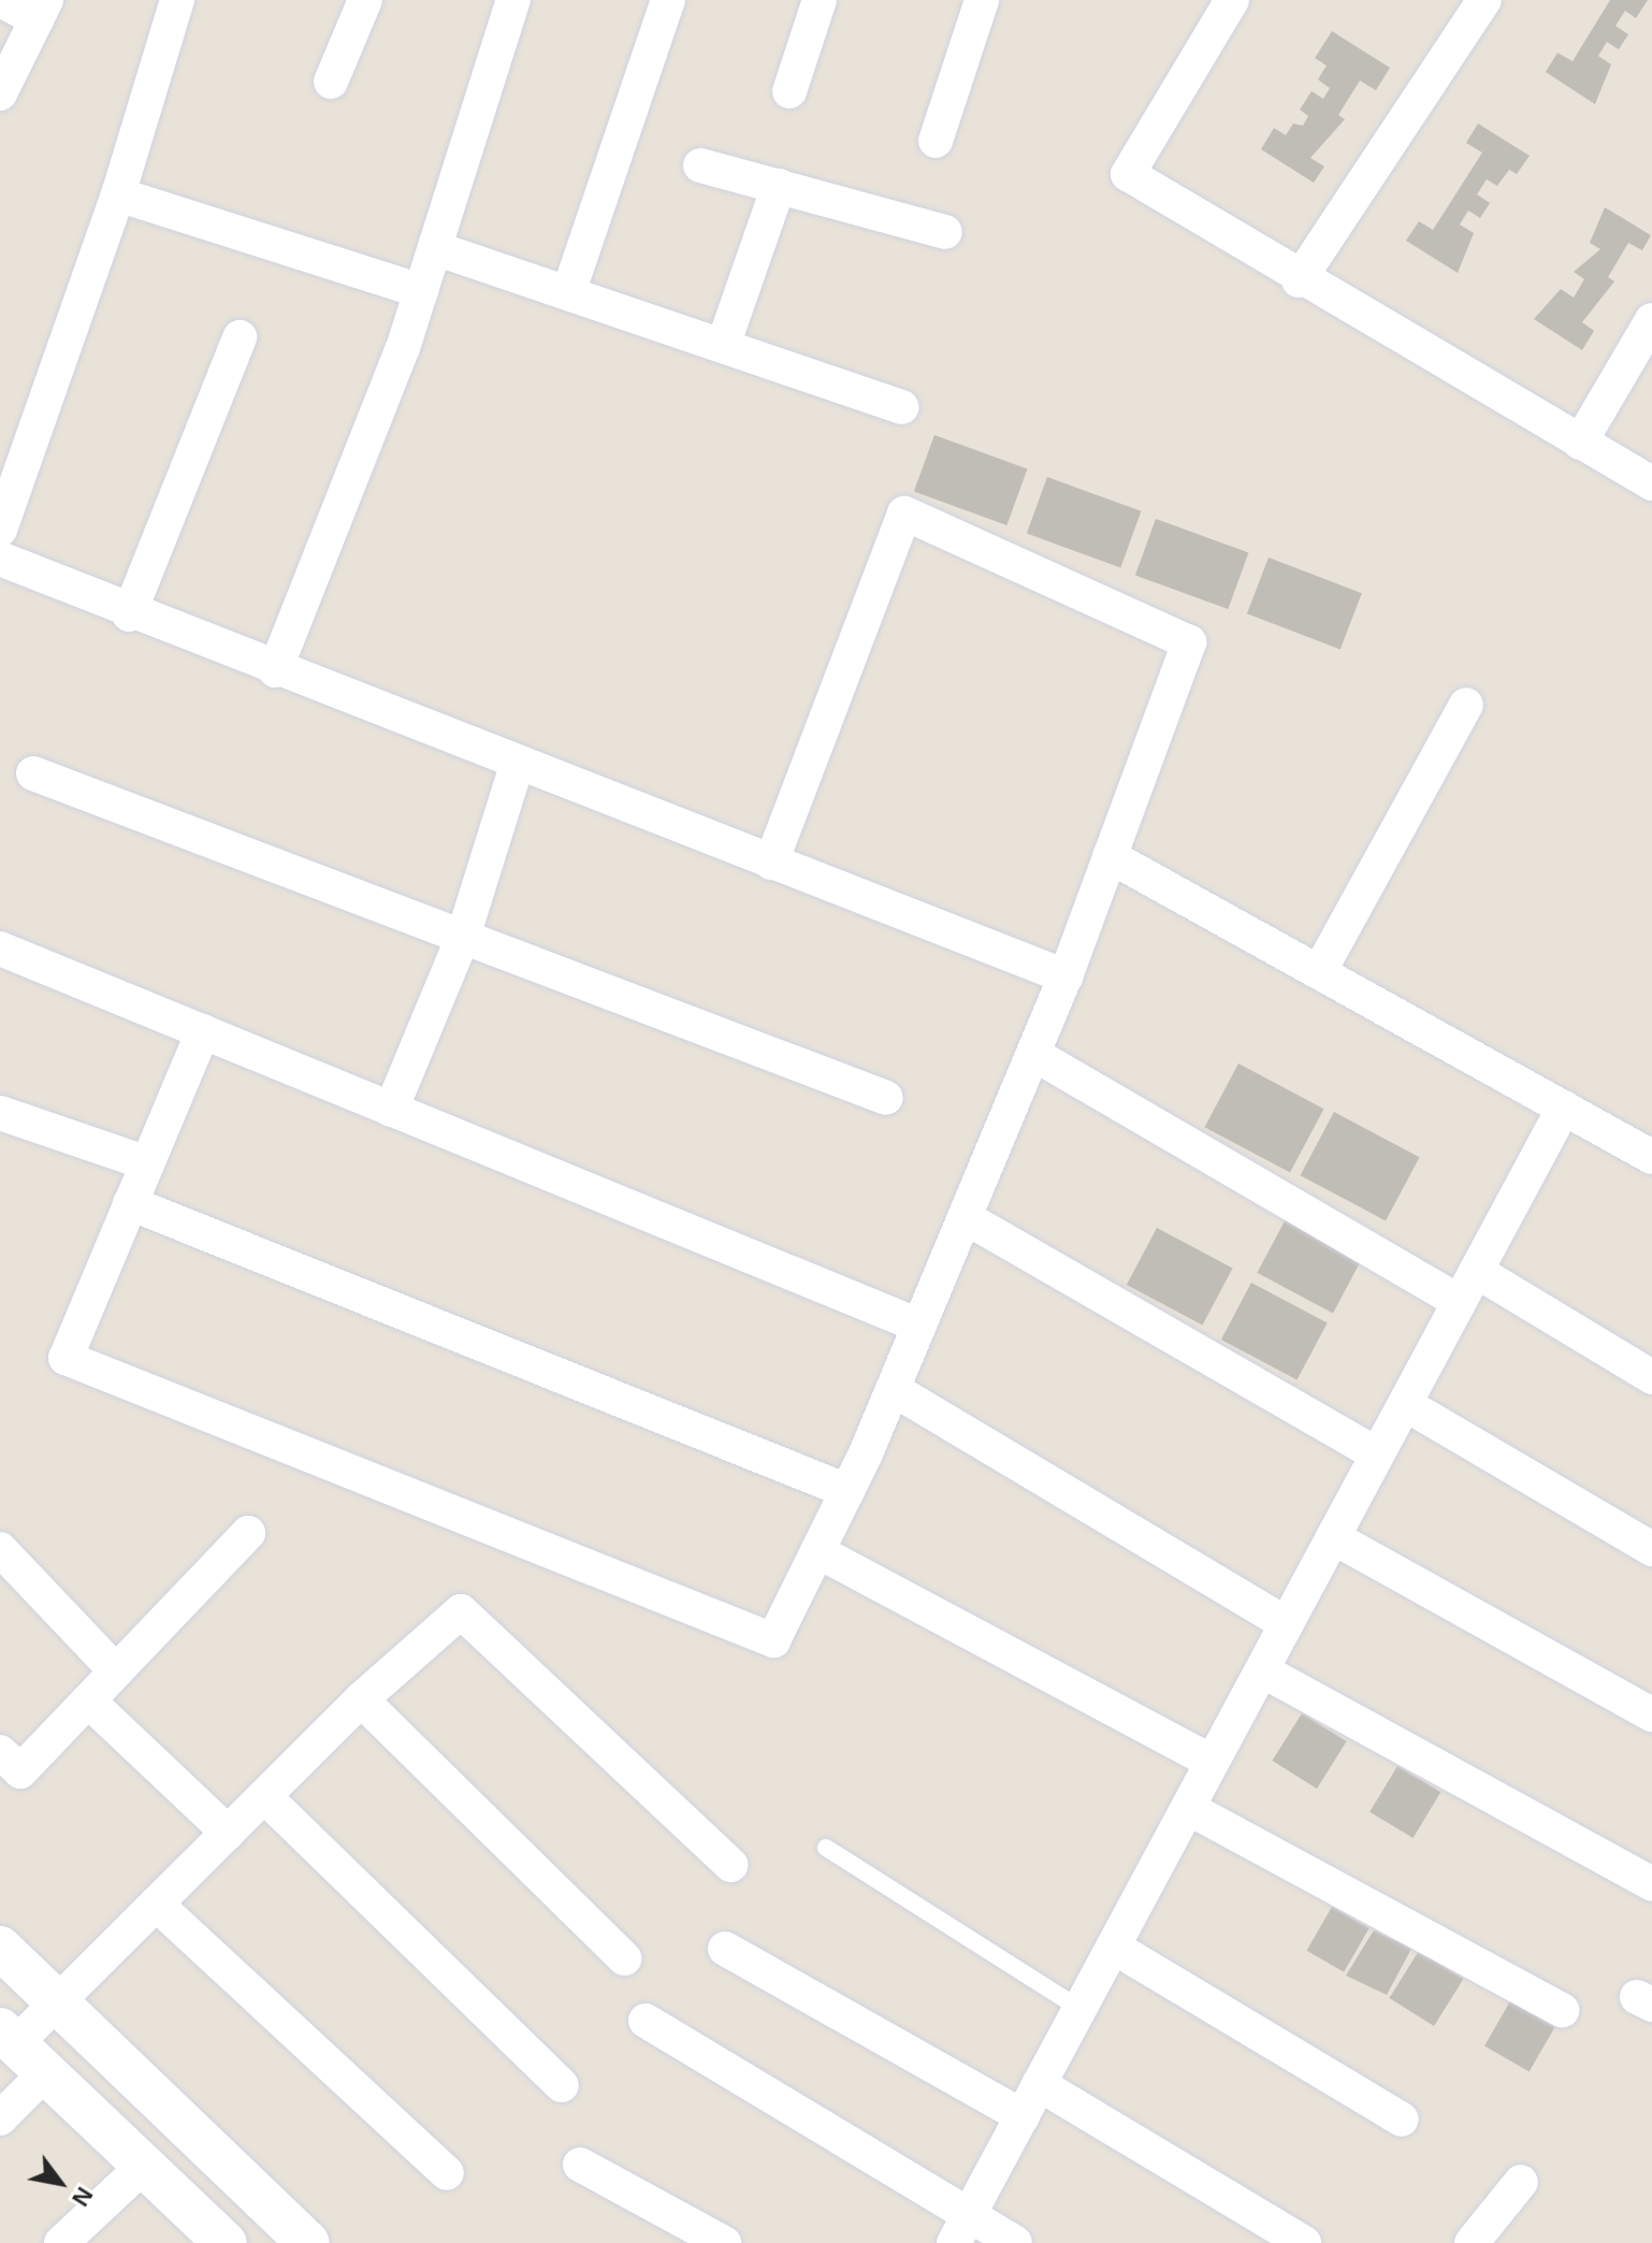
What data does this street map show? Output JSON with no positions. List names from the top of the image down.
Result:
{
  "north": "bottom right"
}
